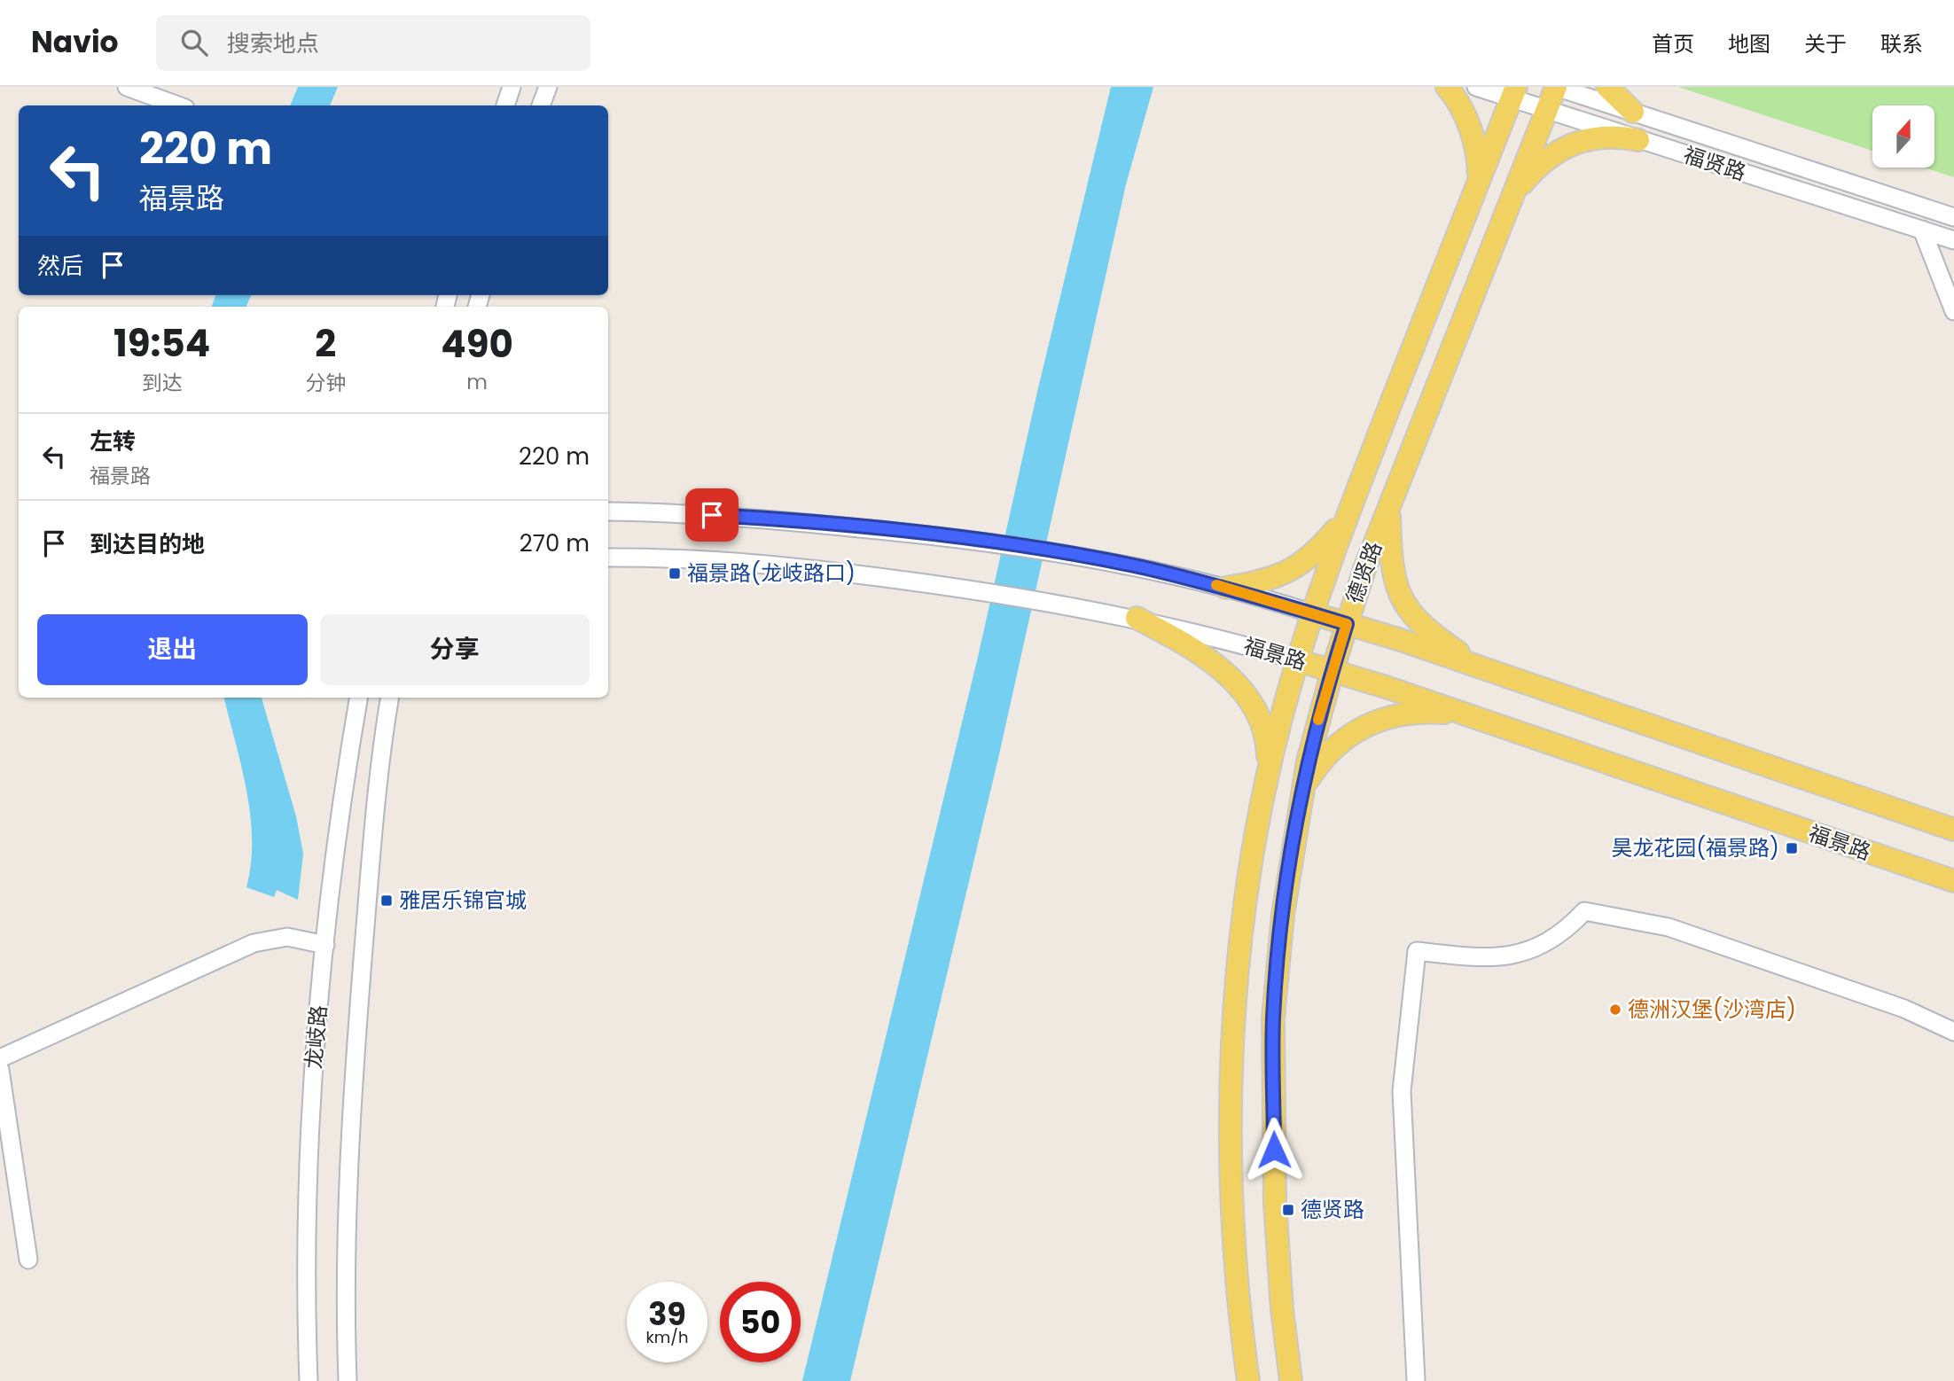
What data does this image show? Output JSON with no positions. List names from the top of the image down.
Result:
{
  "streets": {
    "main road": ["德贤路", "福景路"],
    "street": ["福贤路", "龙岐路"]
  },
  "crossings": [
    ["福贤路", "德贤路"],
    ["德贤路", "福景路"]
  ],
  "places": {
    "transit": [
      "福景路(龙岐路口)",
      "昊龙花园(福景路)",
      "雅居乐锦官城",
      "德贤路"
    ],
    "other": ["德洲汉堡(沙湾店)"]
  },
  "north": "top",
  "page": {
    "header": "Navio",
    "search": "搜索地点",
    "nav": [
      "首页",
      "地图",
      "关于",
      "联系"
    ],
    "turn": ["220 m", "福景路"],
    "then": "然后",
    "eta": [
      "19:54",
      "到达",
      "2",
      "分钟",
      "490",
      "m"
    ],
    "list": [
      {
        "name": "左转",
        "note": "福景路",
        "value": "220 m"
      },
      {
        "name": "到达目的地",
        "value": "270 m"
      }
    ],
    "buttons": ["退出", "分享"],
    "speed": "39 km/h",
    "limit": "50"
  }
}
